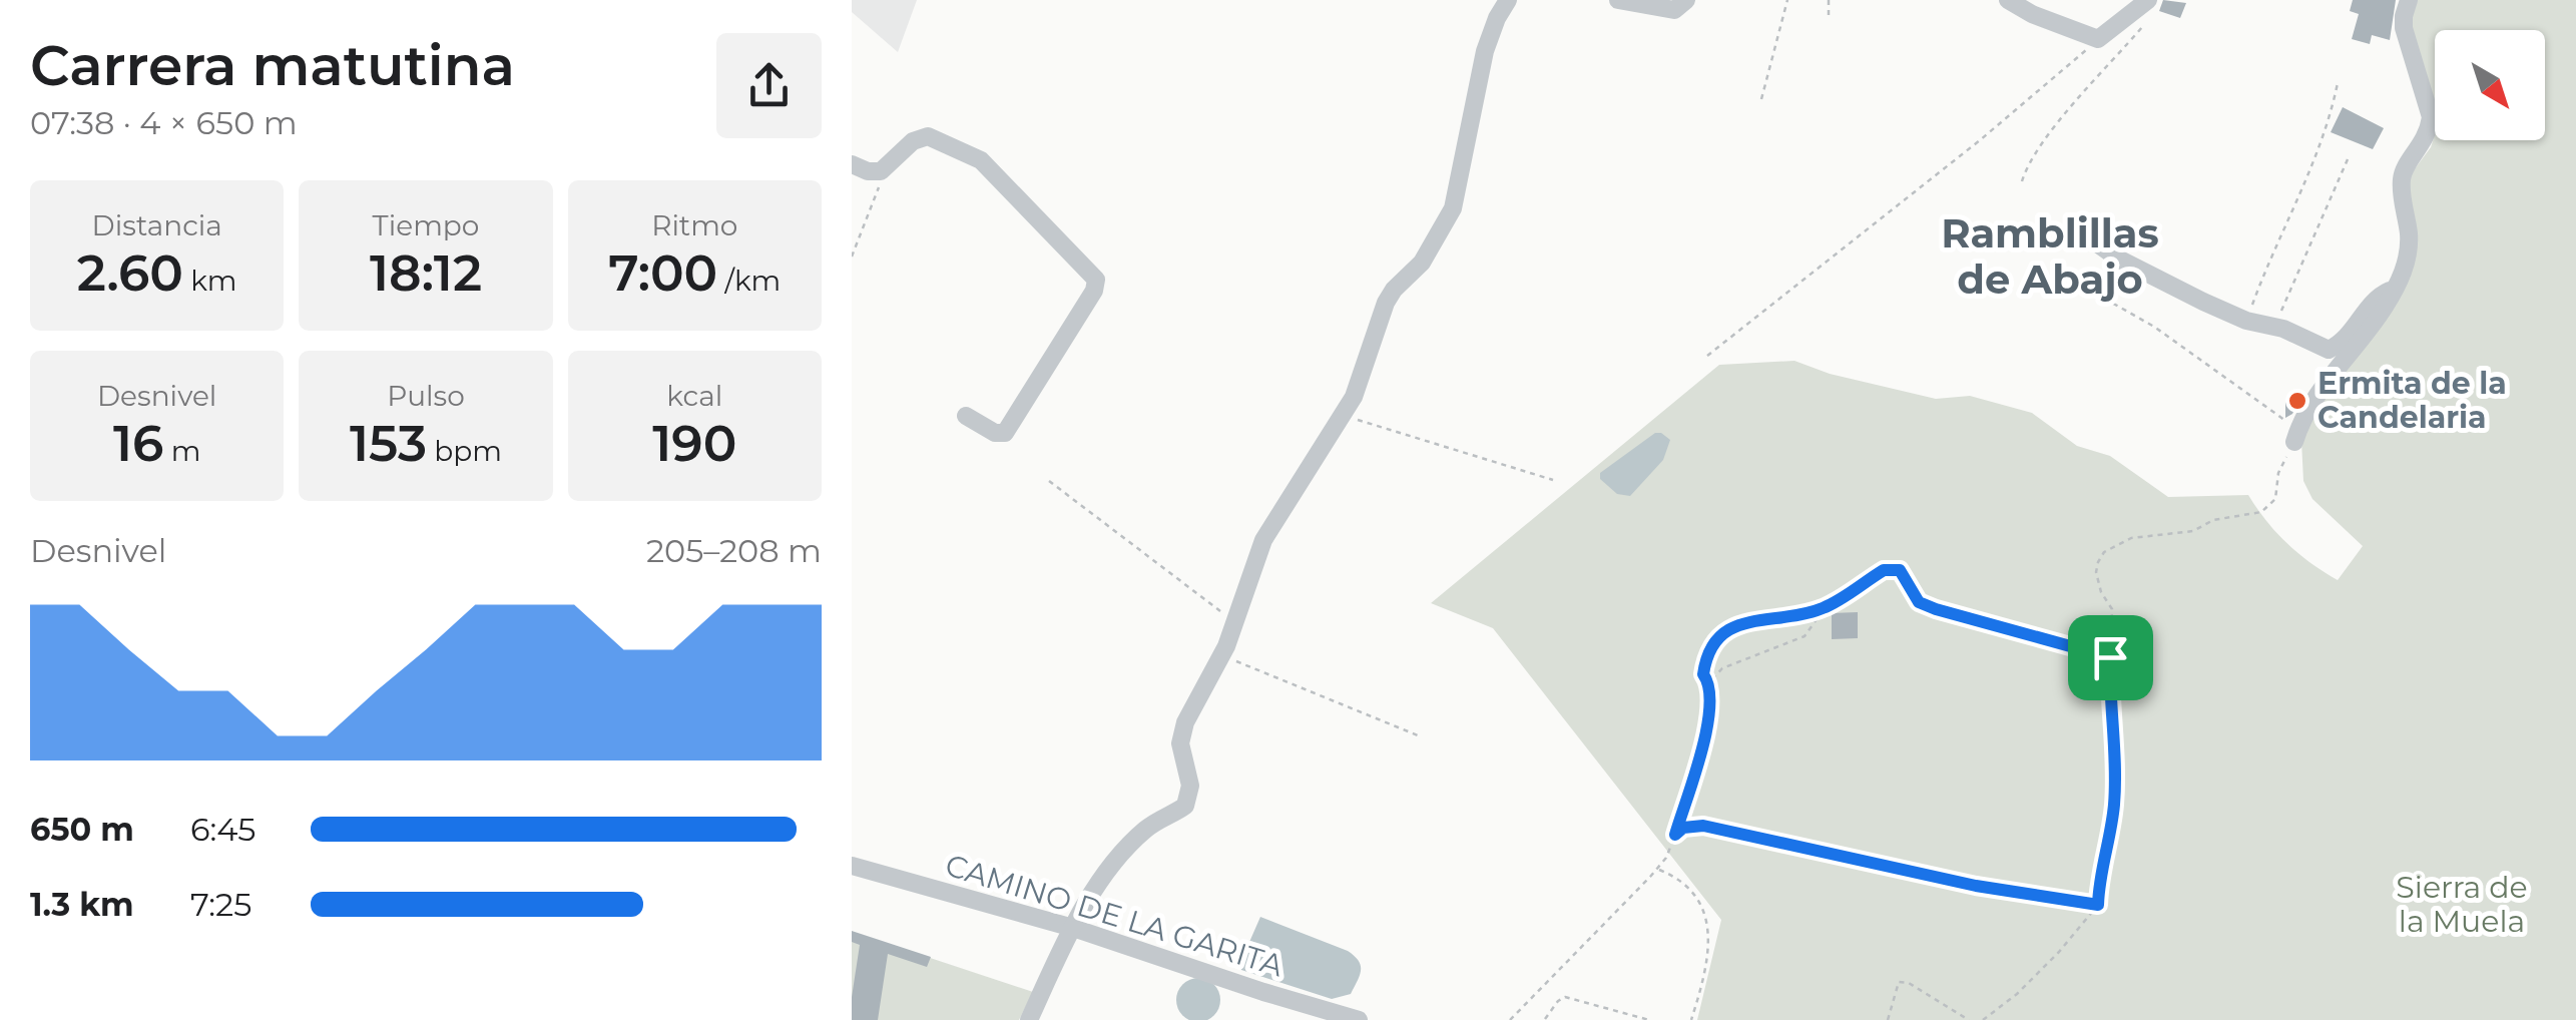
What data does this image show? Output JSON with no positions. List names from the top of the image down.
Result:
{
  "streets": {
    "street": ["CAMINO DE LA GARITA"]
  },
  "districts": ["Ramblillas de Abajo"],
  "parks": ["Sierra de la Muela"],
  "places": ["Ermita de la Candelaria"],
  "north": "bottom right",
  "page": {
    "heading": ["Carrera matutina", "07:38 · 4 × 650 m"],
    "stats": [
      ["Distancia", "2.60 km"],
      ["Tiempo", "18:12"],
      ["Ritmo", "7:00 /km"],
      ["Desnivel", "16 m"],
      ["Pulso", "153 bpm"],
      ["kcal", "190"]
    ],
    "chart": ["Desnivel", "205–208 m"],
    "list": [
      {
        "name": "650 m",
        "note": "6:45"
      },
      {
        "name": "1.3 km",
        "note": "7:25"
      }
    ]
  }
}
